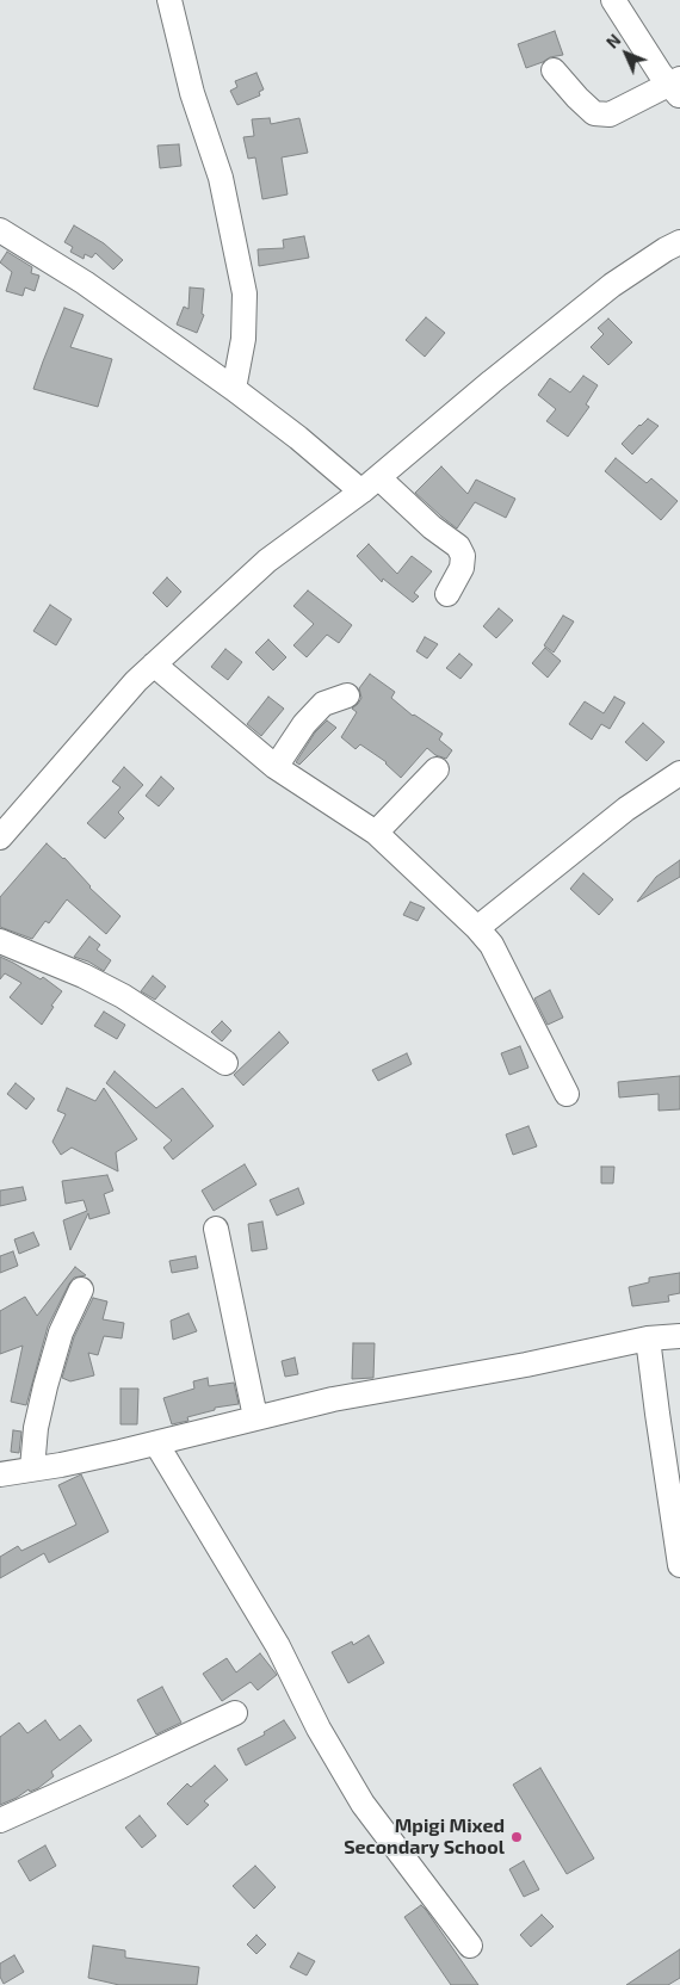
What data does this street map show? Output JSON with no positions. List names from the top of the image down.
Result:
{
  "places": ["Mpigi Mixed Secondary School"],
  "north": "top left"
}
